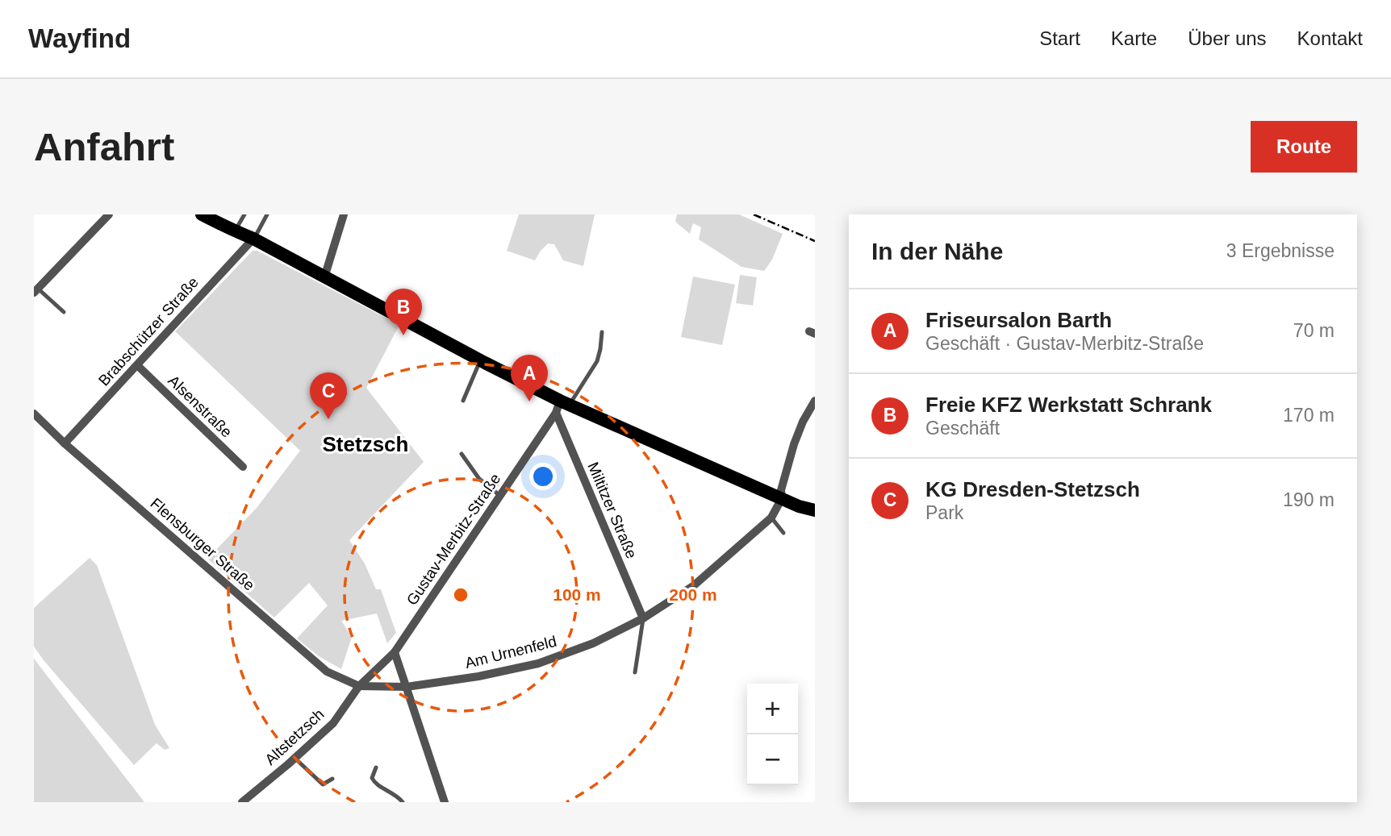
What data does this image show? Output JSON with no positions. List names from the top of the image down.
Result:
{
  "streets": {
    "street": [
      "Brabschützer Straße",
      "Alsenstraße",
      "Miltitzer Straße",
      "Gustav-Merbitz-Straße",
      "Flensburger Straße",
      "Am Urnenfeld",
      "Altstetzsch"
    ]
  },
  "crossings": [
    ["Brabschützer Straße", "Alsenstraße"],
    ["Brabschützer Straße", "Flensburger Straße"],
    ["Miltitzer Straße", "Gustav-Merbitz-Straße"],
    ["Miltitzer Straße", "Am Urnenfeld"],
    ["Gustav-Merbitz-Straße", "Flensburger Straße"],
    ["Gustav-Merbitz-Straße", "Am Urnenfeld"],
    ["Gustav-Merbitz-Straße", "Altstetzsch"],
    ["Flensburger Straße", "Am Urnenfeld"],
    ["Flensburger Straße", "Altstetzsch"],
    ["Am Urnenfeld", "Altstetzsch"]
  ],
  "districts": ["Stetzsch"],
  "page": {
    "header": "Wayfind",
    "nav": [
      "Start",
      "Karte",
      "Über uns",
      "Kontakt"
    ],
    "buttons": "Route",
    "title": "Anfahrt",
    "heading": ["In der Nähe", "3 Ergebnisse"],
    "list": [
      {
        "mark": "A",
        "name": "Friseursalon Barth",
        "note": "Geschäft · Gustav-Merbitz-Straße",
        "value": "70 m"
      },
      {
        "mark": "B",
        "name": "Freie KFZ Werkstatt Schrank",
        "note": "Geschäft",
        "value": "170 m"
      },
      {
        "mark": "C",
        "name": "KG Dresden-Stetzsch",
        "note": "Park",
        "value": "190 m"
      }
    ],
    "pins": ["B", "A", "C"],
    "map_buttons": ["+", "−"]
  },
  "rings": ["100 m", "200 m"]
}
